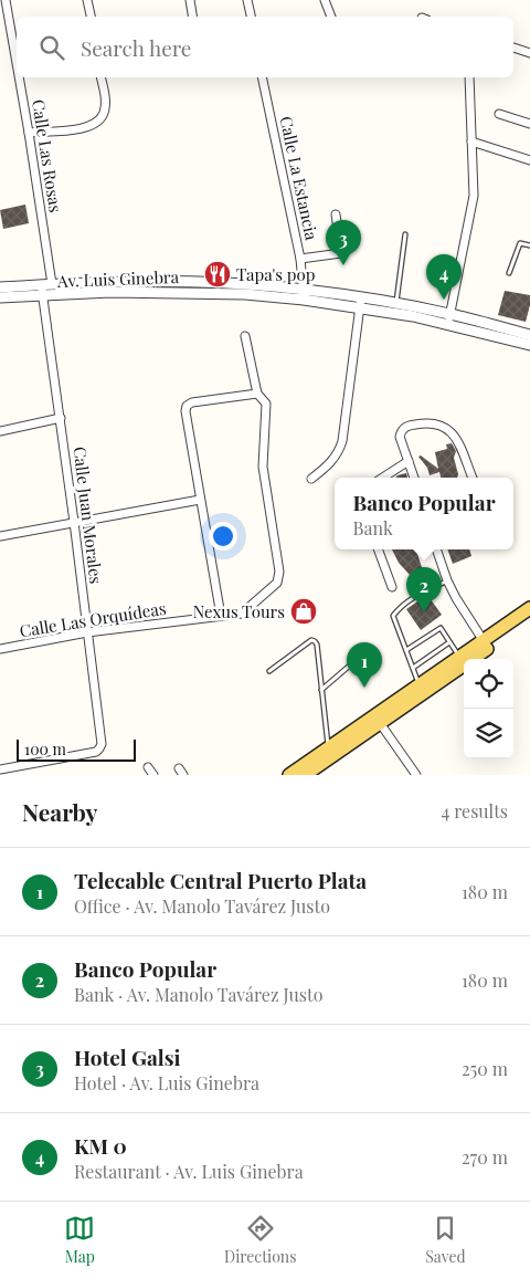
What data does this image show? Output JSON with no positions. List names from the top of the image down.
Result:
{
  "streets": {
    "street": [
      "Calle Las Rosas",
      "Calle La Estancia",
      "Av. Luis Ginebra",
      "Calle Juan Morales",
      "Calle Las Orquídeas"
    ]
  },
  "crossings": [
    ["Calle Las Rosas", "Av. Luis Ginebra"],
    ["Calle Las Rosas", "Calle Juan Morales"],
    ["Calle La Estancia", "Av. Luis Ginebra"],
    ["Av. Luis Ginebra", "Calle Juan Morales"],
    ["Calle Juan Morales", "Calle Las Orquídeas"]
  ],
  "places": {
    "restaurant": ["Tapa's pop"],
    "shop": ["Nexus Tours"]
  },
  "scale_bar": "100 m",
  "page": {
    "search": "Search here",
    "pins": [
      "3",
      "4",
      "2",
      "1"
    ],
    "popup": ["Banco Popular", "Bank"],
    "scale": "100 m",
    "heading": ["Nearby", "4 results"],
    "list": [
      {
        "mark": "1",
        "name": "Telecable Central Puerto Plata",
        "note": "Office · Av. Manolo Tavárez Justo",
        "value": "180 m"
      },
      {
        "mark": "2",
        "name": "Banco Popular",
        "note": "Bank · Av. Manolo Tavárez Justo",
        "value": "180 m"
      },
      {
        "mark": "3",
        "name": "Hotel Galsi",
        "note": "Hotel · Av. Luis Ginebra",
        "value": "250 m"
      },
      {
        "mark": "4",
        "name": "KM 0",
        "note": "Restaurant · Av. Luis Ginebra",
        "value": "270 m"
      }
    ],
    "nav": ["Map", "Directions", "Saved"]
  }
}
